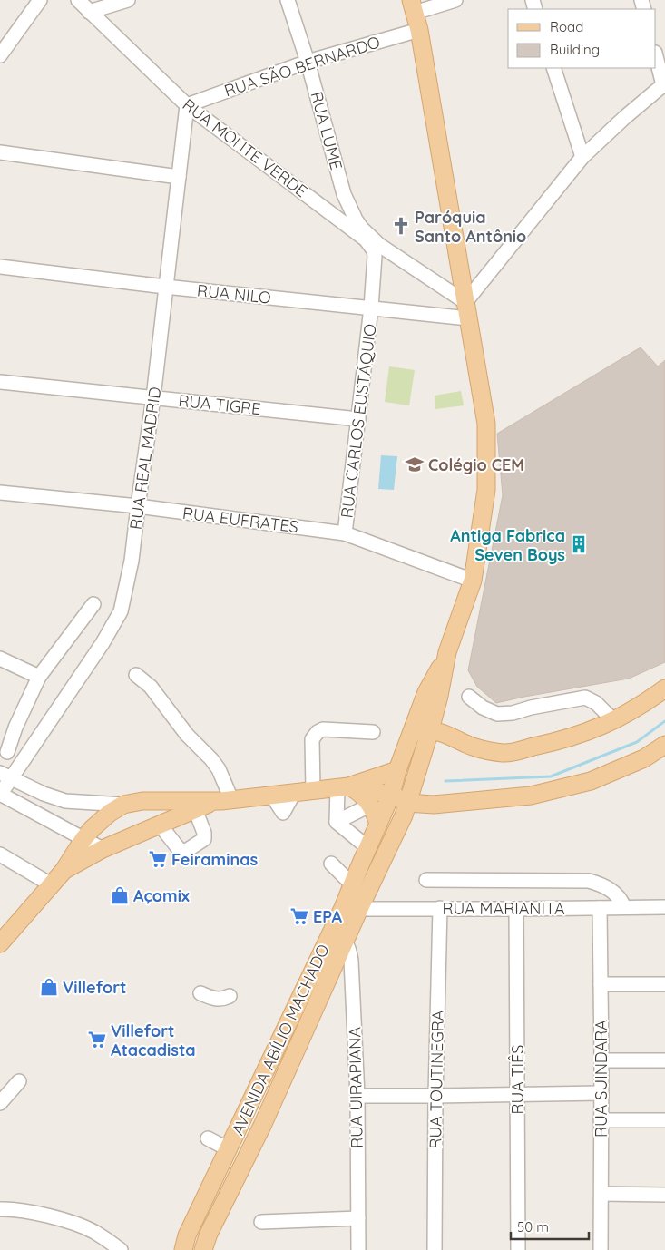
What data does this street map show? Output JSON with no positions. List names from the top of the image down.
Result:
{
  "streets": {
    "main road": ["AVENIDA ABÍLIO MACHADO"],
    "street": [
      "RUA SÃO BERNARDO",
      "RUA LUME",
      "RUA MONTE VERDE",
      "RUA NILO",
      "RUA TIGRE",
      "RUA CARLOS EUSTÁQUIO",
      "RUA REAL MADRID",
      "RUA EUFRATES",
      "RUA MARIANITA",
      "RUA SUINDARA",
      "RUA TOUTINEGRA",
      "RUA TIÊS",
      "RUA UIRAPIANA"
    ]
  },
  "crossings": [
    ["RUA SÃO BERNARDO", "RUA LUME"],
    ["RUA SÃO BERNARDO", "RUA MONTE VERDE"],
    ["RUA SÃO BERNARDO", "RUA REAL MADRID"],
    ["RUA SÃO BERNARDO", "AVENIDA ABÍLIO MACHADO"],
    ["RUA LUME", "RUA NILO"],
    ["RUA LUME", "AVENIDA ABÍLIO MACHADO"],
    ["RUA MONTE VERDE", "RUA NILO"],
    ["RUA MONTE VERDE", "RUA CARLOS EUSTÁQUIO"],
    ["RUA MONTE VERDE", "RUA REAL MADRID"],
    ["RUA NILO", "RUA CARLOS EUSTÁQUIO"],
    ["RUA NILO", "RUA REAL MADRID"],
    ["RUA NILO", "AVENIDA ABÍLIO MACHADO"],
    ["RUA TIGRE", "RUA CARLOS EUSTÁQUIO"],
    ["RUA TIGRE", "RUA REAL MADRID"],
    ["RUA CARLOS EUSTÁQUIO", "RUA EUFRATES"],
    ["RUA REAL MADRID", "RUA EUFRATES"],
    ["RUA EUFRATES", "AVENIDA ABÍLIO MACHADO"],
    ["RUA MARIANITA", "AVENIDA ABÍLIO MACHADO"],
    ["RUA MARIANITA", "RUA SUINDARA"],
    ["RUA MARIANITA", "RUA TOUTINEGRA"],
    ["RUA MARIANITA", "RUA TIÊS"],
    ["AVENIDA ABÍLIO MACHADO", "RUA UIRAPIANA"]
  ],
  "places": {
    "church": ["Paróquia Santo Antônio"],
    "school or university": ["Colégio CEM"],
    "building": ["Antiga Fabrica Seven Boys"],
    "supermarket": ["Feiraminas", "EPA", "Villefort Atacadista"],
    "shop": ["Açomix", "Villefort"]
  },
  "legend": ["Road", "Building"],
  "scale_bar": "50 m"
}
